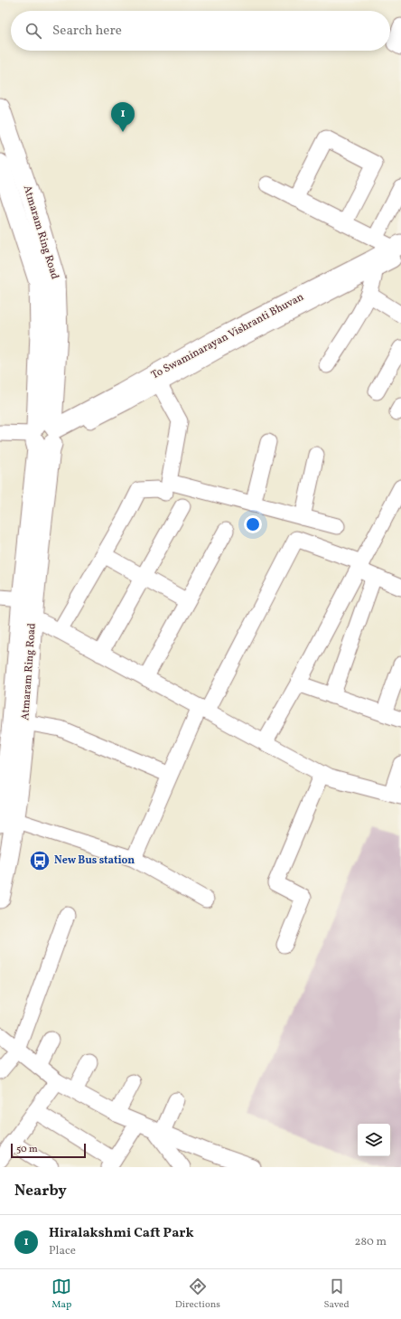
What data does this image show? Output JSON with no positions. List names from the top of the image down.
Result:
{
  "streets": {
    "main road": ["Atmaram Ring Road", "To Swaminarayan Vishranti Bhuvan"]
  },
  "crossings": [
    ["Atmaram Ring Road", "To Swaminarayan Vishranti Bhuvan"]
  ],
  "places": {
    "bus stop": ["New Bus station"]
  },
  "scale_bar": "50 m",
  "page": {
    "search": "Search here",
    "pins": "1",
    "scale": "50 m",
    "heading": "Nearby",
    "list": [
      {
        "mark": "1",
        "name": "Hiralakshmi Caft Park",
        "note": "Place",
        "value": "280 m"
      }
    ],
    "nav": ["Map", "Directions", "Saved"]
  }
}
